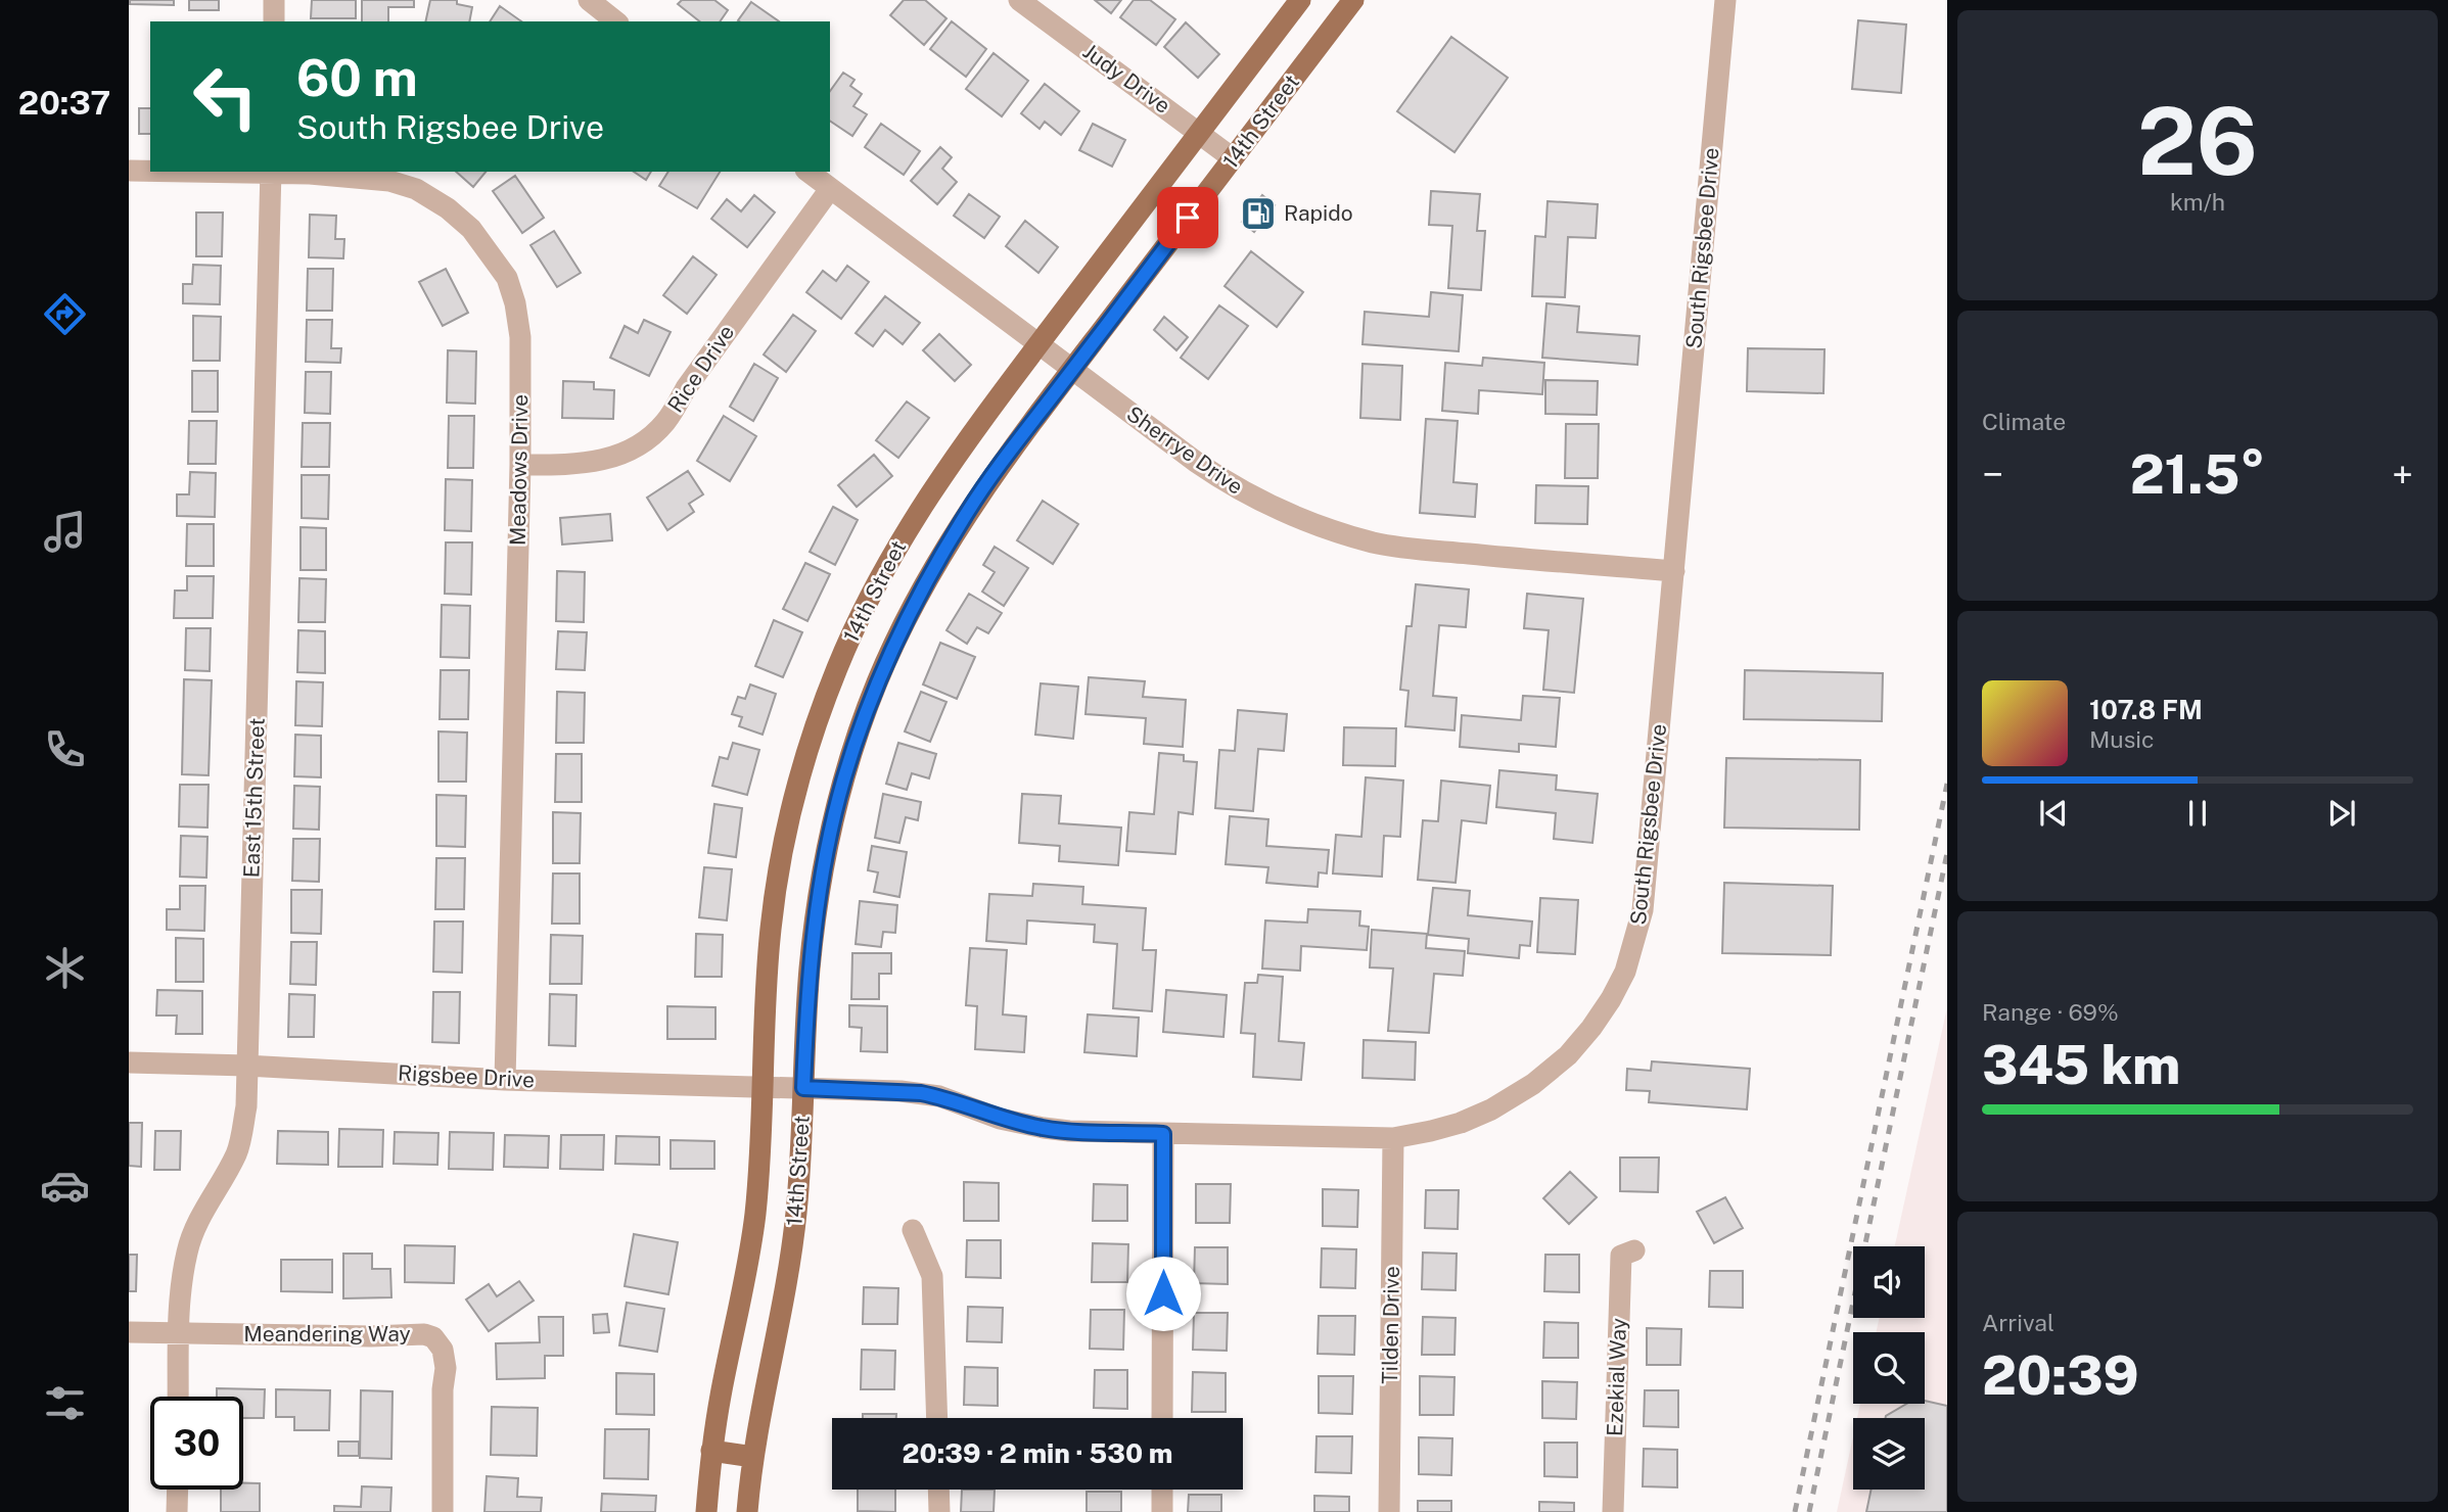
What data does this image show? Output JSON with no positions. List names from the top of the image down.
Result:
{
  "streets": {
    "main road": ["14th Street"],
    "street": [
      "Judy Drive",
      "South Rigsbee Drive",
      "Rice Drive",
      "Sherrye Drive",
      "Meadows Drive",
      "East 15th Street",
      "Rigsbee Drive",
      "Tilden Drive",
      "Meandering Way",
      "Ezekial Way"
    ]
  },
  "crossings": [
    ["Judy Drive", "14th Street"],
    ["14th Street", "South Rigsbee Drive"],
    ["14th Street", "Sherrye Drive"],
    ["14th Street", "Rigsbee Drive"],
    ["South Rigsbee Drive", "Sherrye Drive"],
    ["South Rigsbee Drive", "Rigsbee Drive"],
    ["South Rigsbee Drive", "Tilden Drive"],
    ["Rice Drive", "Sherrye Drive"],
    ["Rice Drive", "Meadows Drive"],
    ["Meadows Drive", "East 15th Street"],
    ["Meadows Drive", "Rigsbee Drive"],
    ["East 15th Street", "Rigsbee Drive"],
    ["East 15th Street", "Meandering Way"]
  ],
  "places": {
    "fuel station": ["Rapido"]
  },
  "page": {
    "tabs": "20:37",
    "tile": [
      ["26", "km/h"],
      "Climate",
      ["Range · 69%", "345 km"],
      ["Arrival", "20:39"]
    ],
    "turn": ["60 m", "South Rigsbee Drive"],
    "heat": ["−", "21.5°", "+"],
    "song": ["107.8 FM", "Music"],
    "limit": "30",
    "trip": "20:39 · 2 min · 530 m"
  }
}
